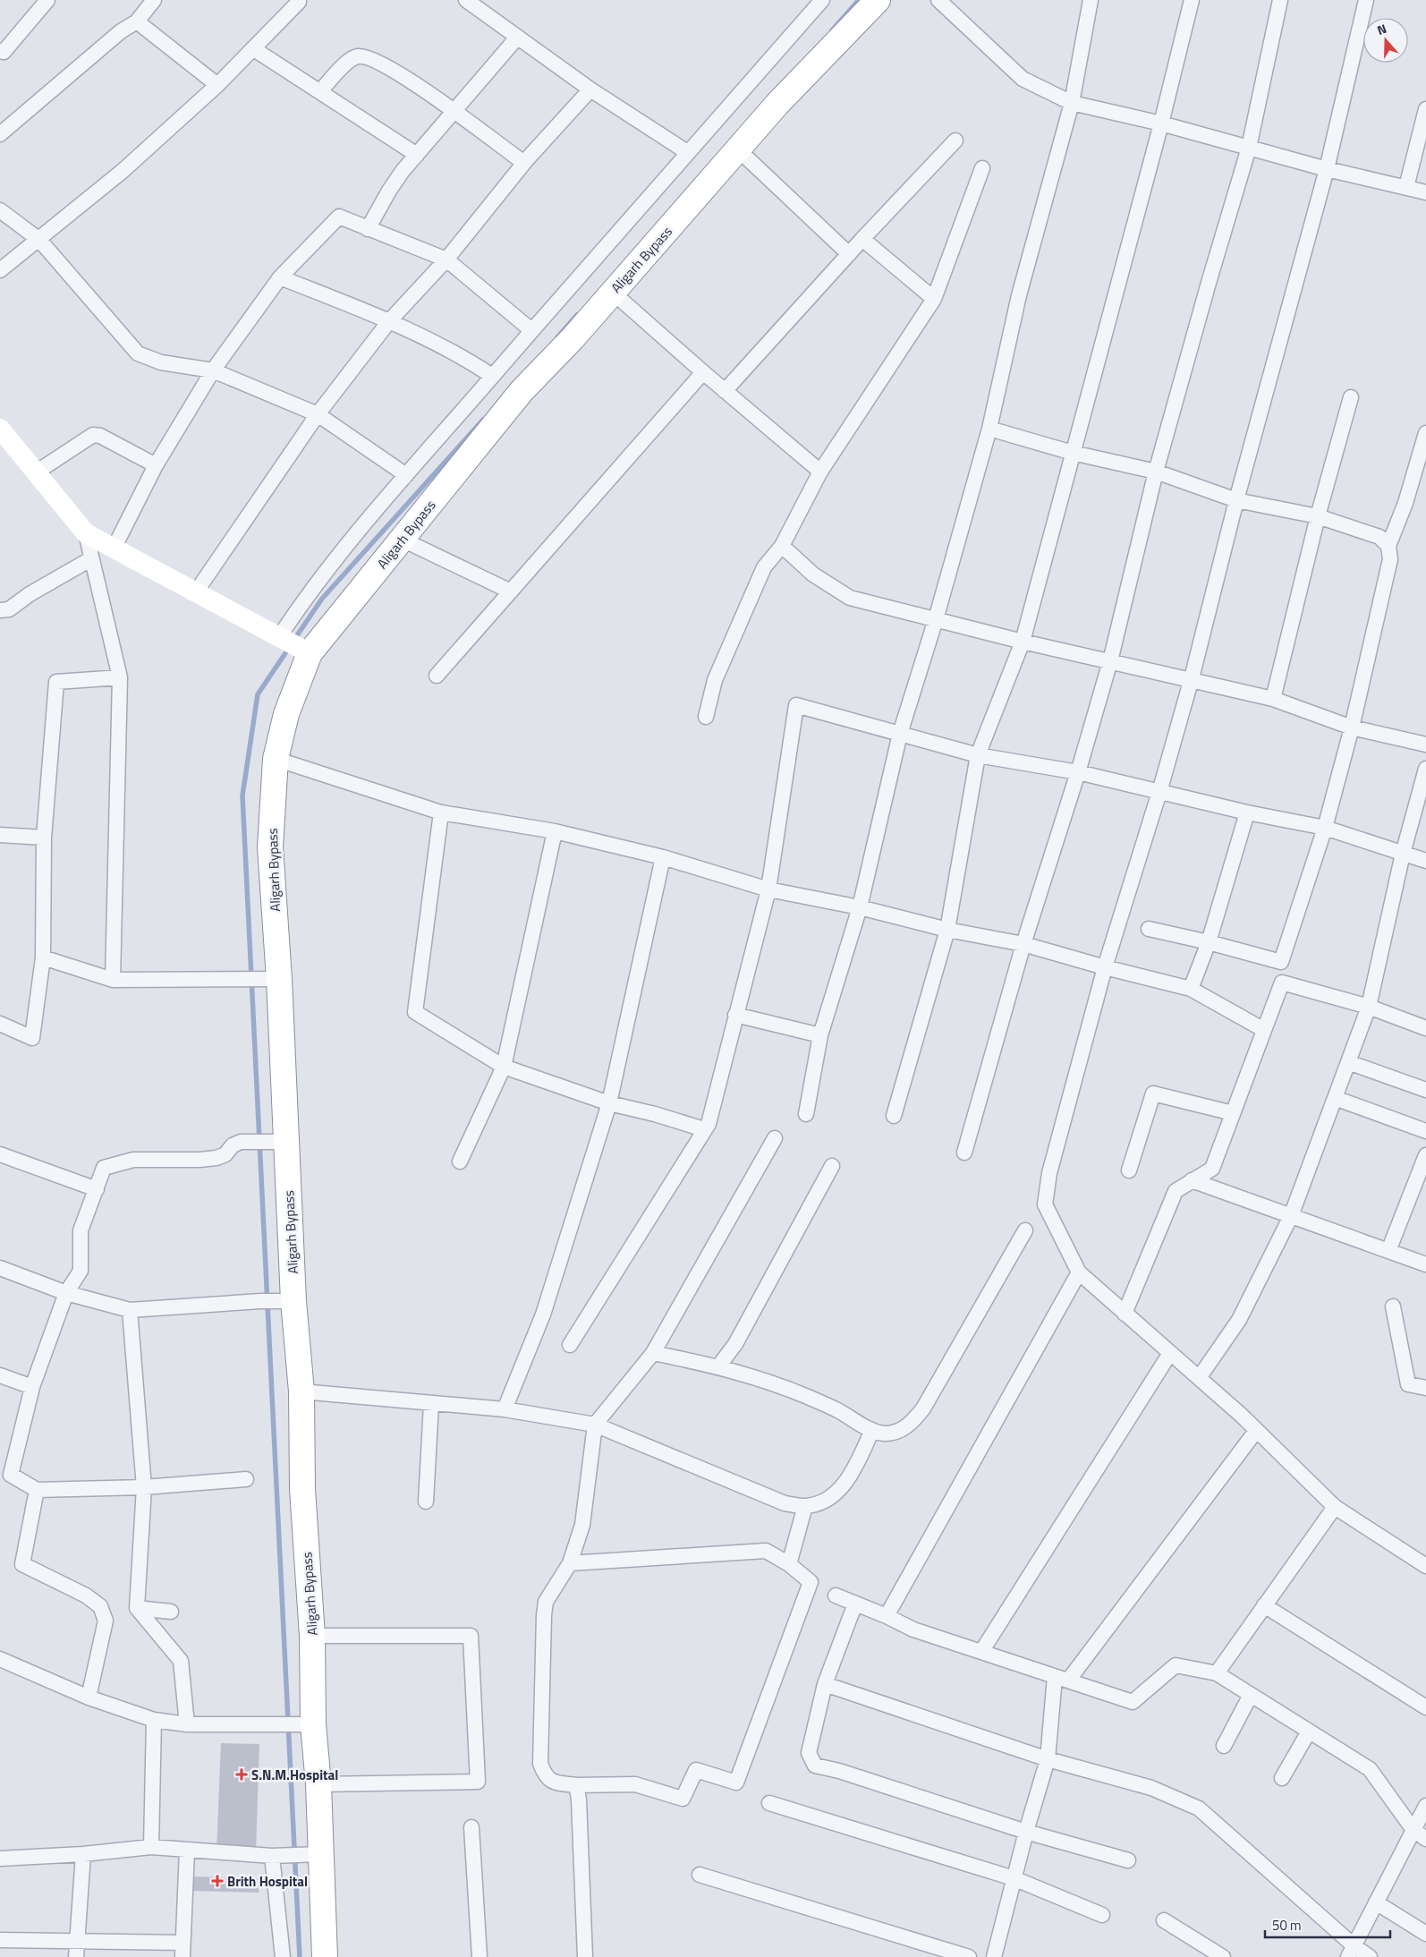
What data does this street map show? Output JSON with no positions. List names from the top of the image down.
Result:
{
  "streets": {
    "highway": ["Aligarh Bypass"]
  },
  "places": {
    "health": ["S.N.M.Hospital", "Brith Hospital"]
  },
  "scale_bar": "50 m",
  "north": "top"
}
